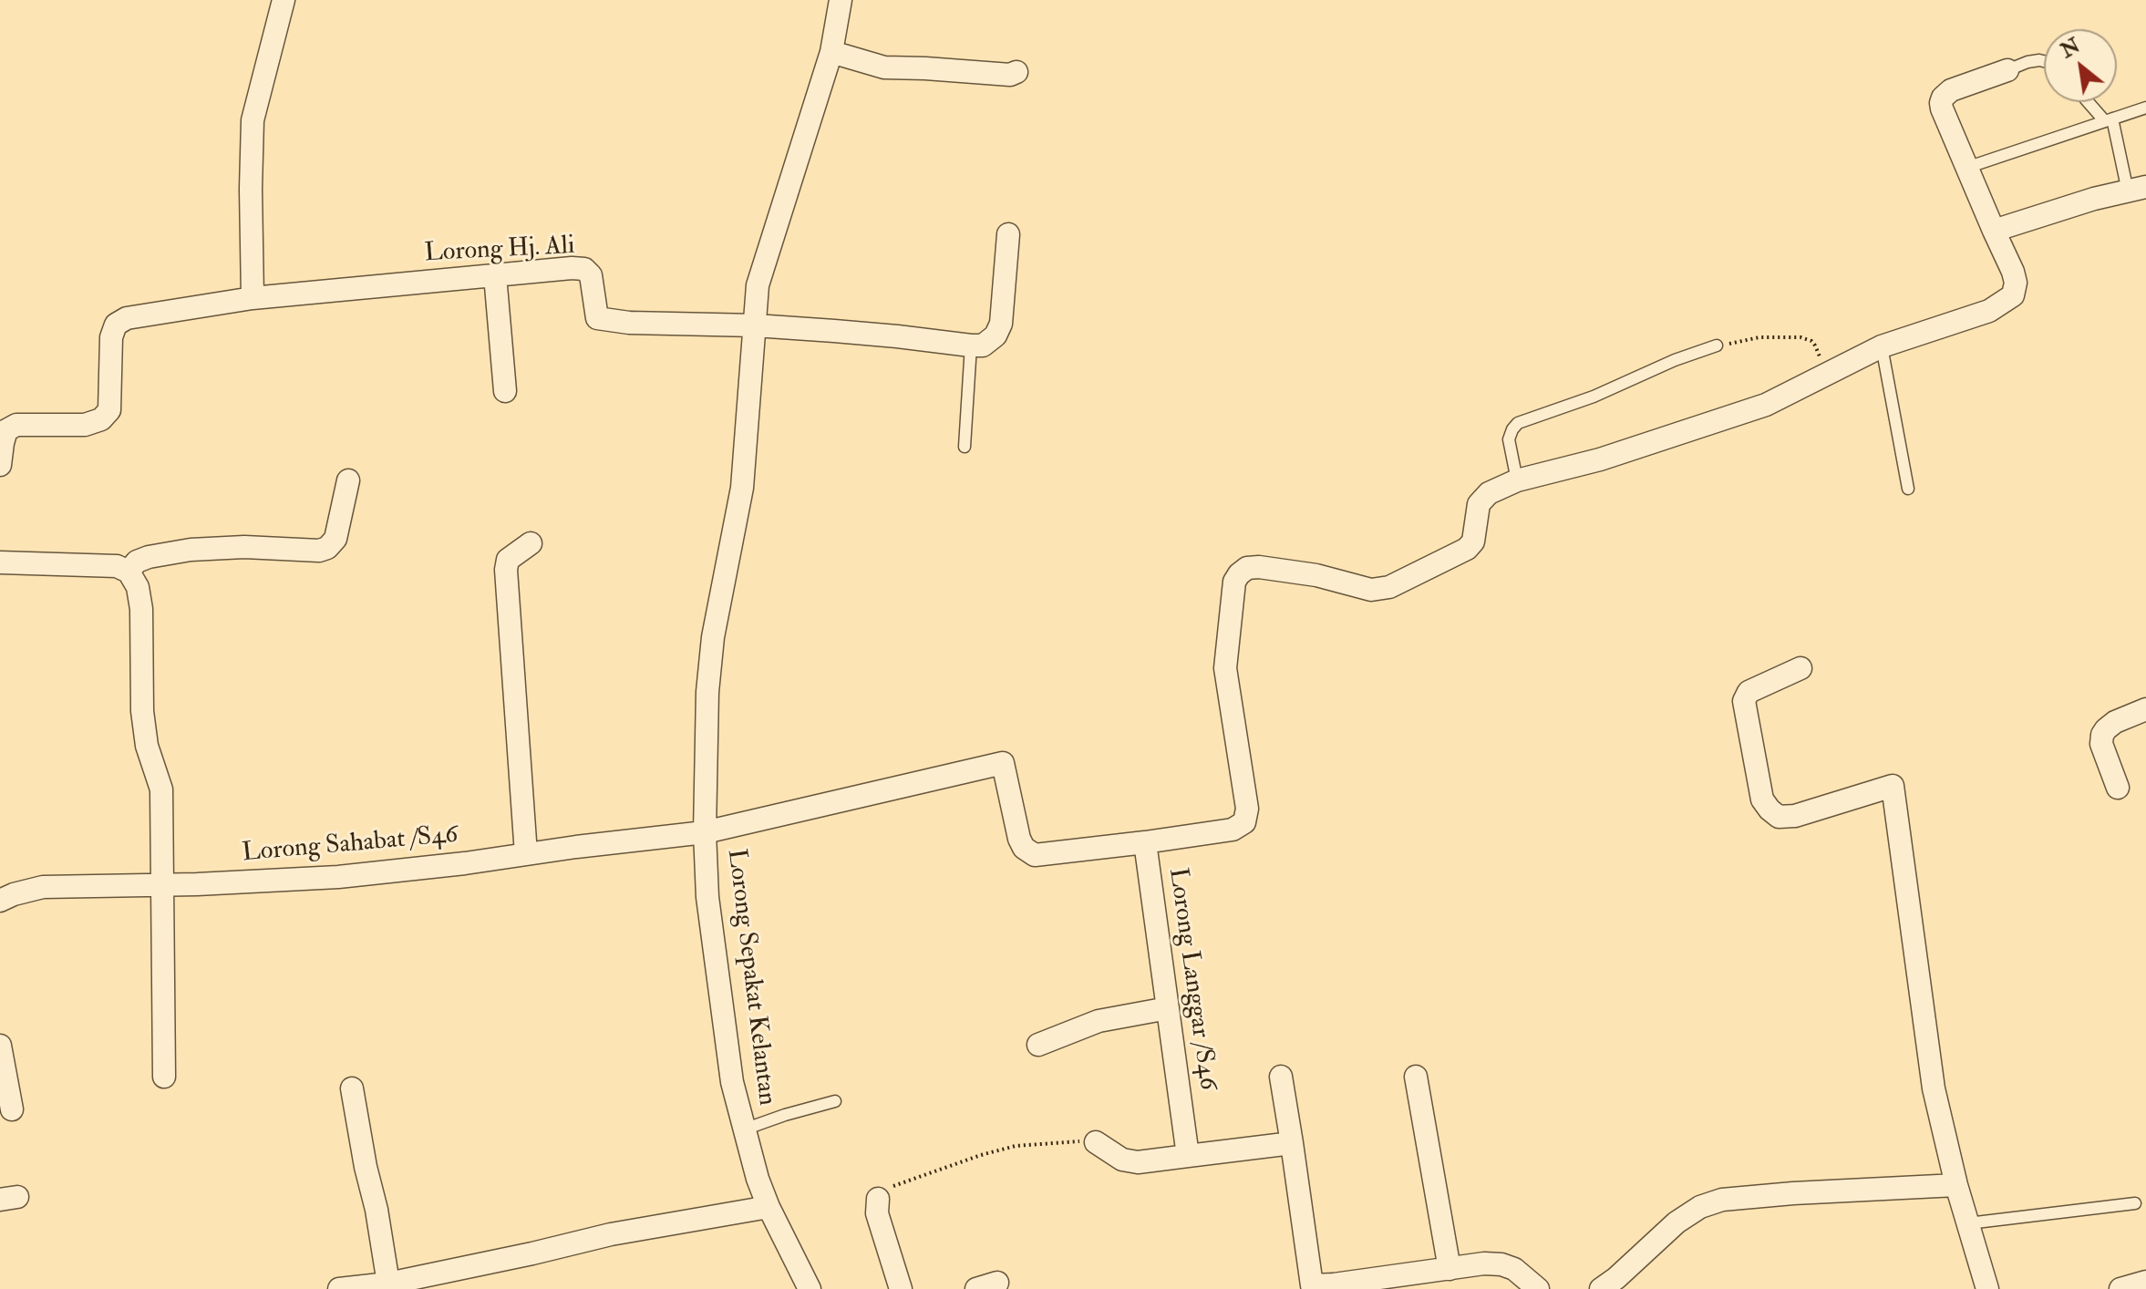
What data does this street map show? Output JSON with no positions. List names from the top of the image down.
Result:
{
  "streets": {
    "street": [
      "Lorong Hj. Ali",
      "Lorong Sahabat /S46",
      "Lorong Sepakat Kelantan",
      "Lorong Langgar /S46"
    ]
  },
  "crossings": [
    ["Lorong Hj. Ali", "Lorong Sepakat Kelantan"],
    ["Lorong Sahabat /S46", "Lorong Sepakat Kelantan"],
    ["Lorong Sahabat /S46", "Lorong Langgar /S46"],
    ["Lorong Sepakat Kelantan", "Lorong Langgar /S46"]
  ],
  "north": "top left"
}
